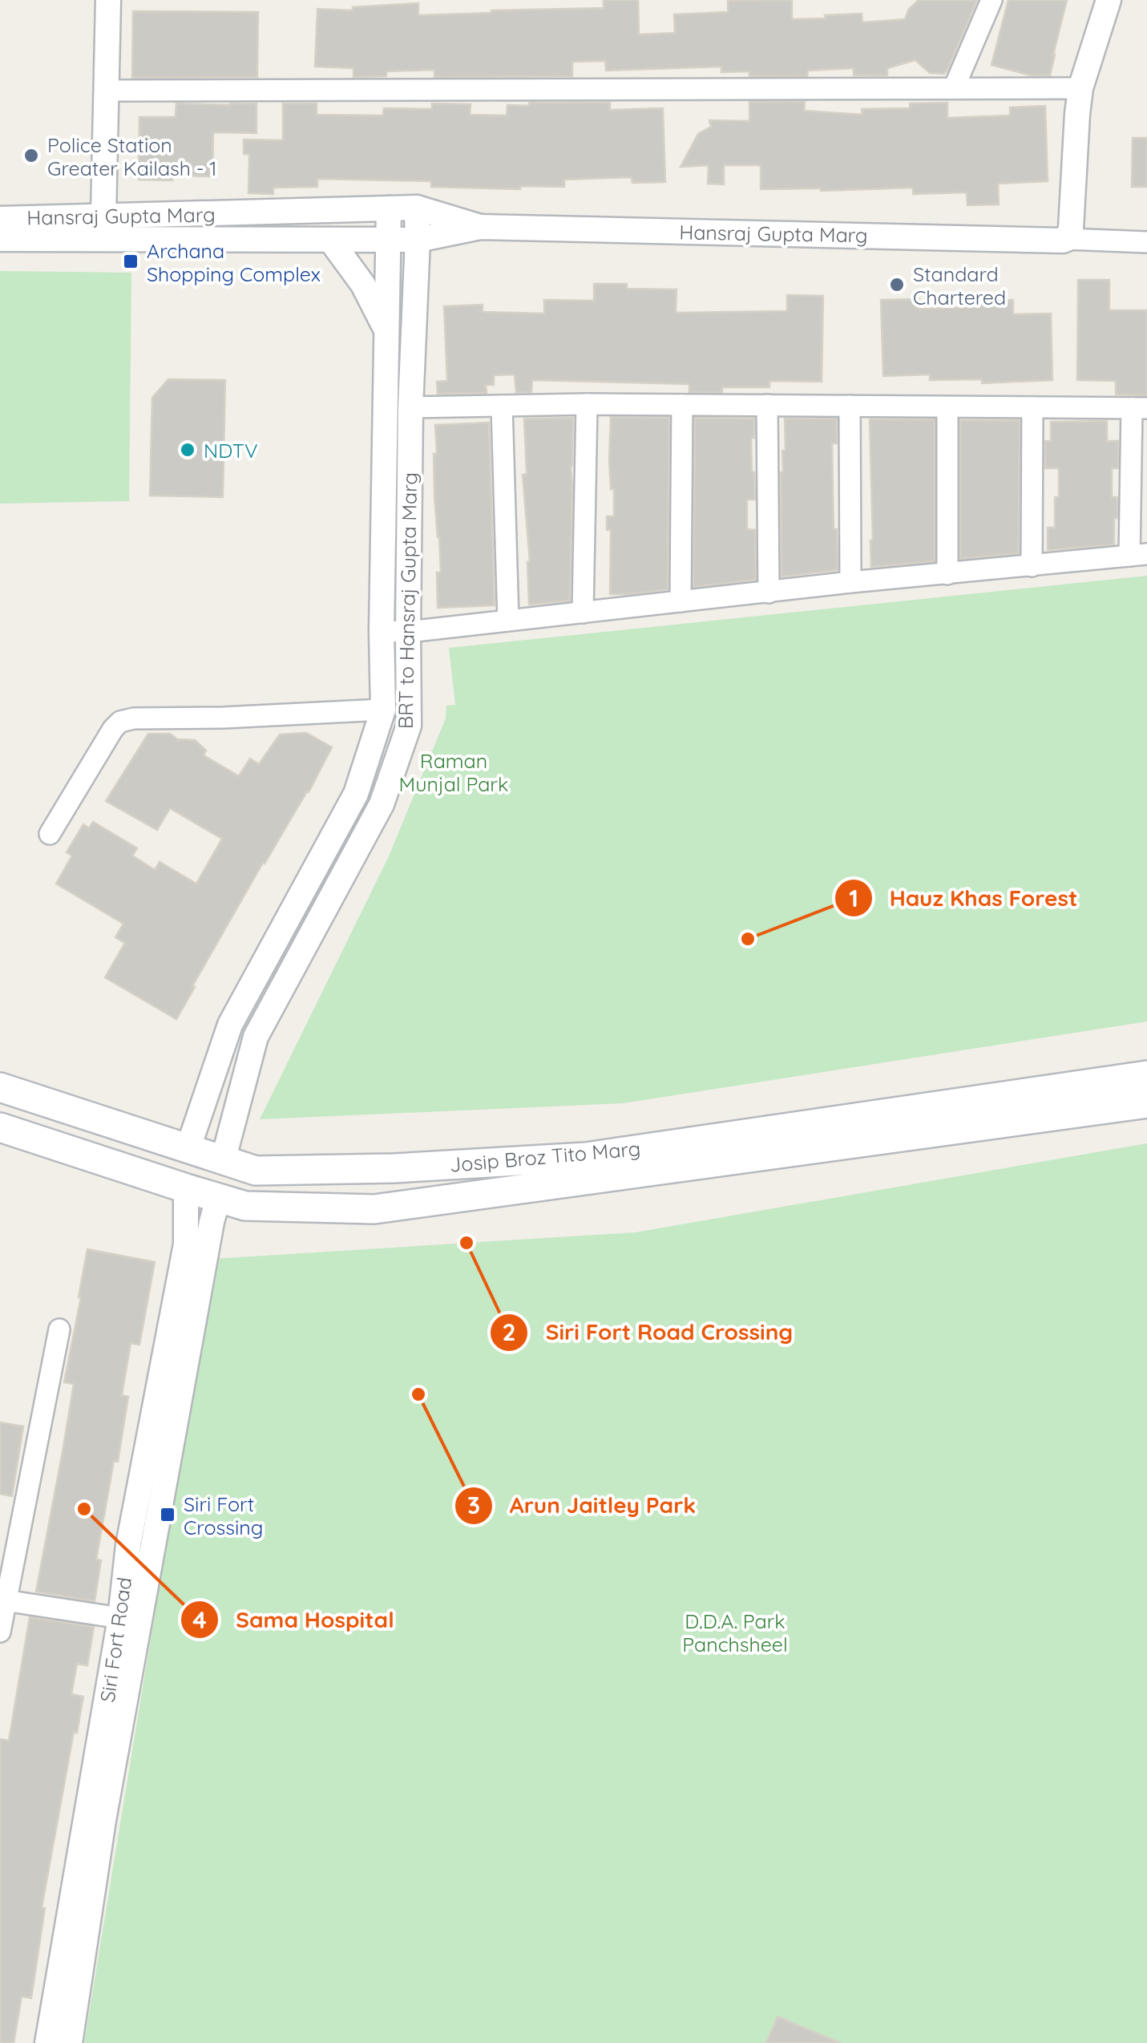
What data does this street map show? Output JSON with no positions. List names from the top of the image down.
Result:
{
  "streets": {
    "main road": ["Josip Broz Tito Marg"],
    "street": ["Hansraj Gupta Marg", "BRT to Hansraj Gupta Marg", "Siri Fort Road"]
  },
  "crossings": [
    ["Hansraj Gupta Marg", "BRT to Hansraj Gupta Marg"],
    ["BRT to Hansraj Gupta Marg", "Josip Broz Tito Marg"],
    ["Josip Broz Tito Marg", "Siri Fort Road"]
  ],
  "parks": ["Raman Munjal Park", "D.D.A. Park Panchsheel"],
  "places": {
    "other": [
      "Police Station Greater Kailash - 1",
      "Standard Chartered",
      "NDTV",
      "Hauz Khas Forest",
      "Siri Fort Road Crossing",
      "Arun Jaitley Park",
      "Sama Hospital"
    ],
    "transit": ["Archana Shopping Complex", "Siri Fort Crossing"]
  }
}
